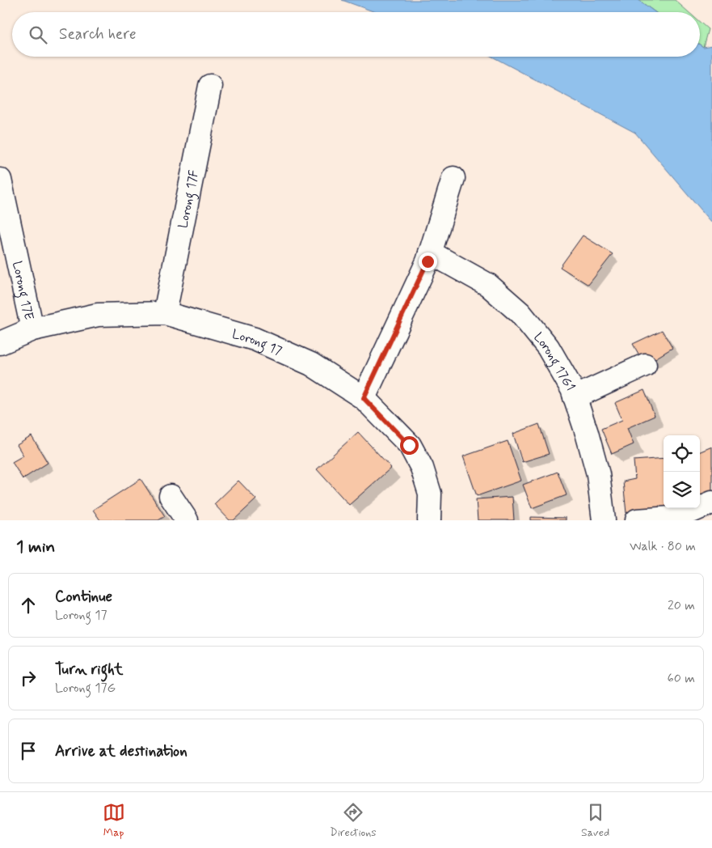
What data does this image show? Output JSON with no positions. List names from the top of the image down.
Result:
{
  "streets": {
    "street": [
      "Lorong 17F",
      "Lorong 17E",
      "Lorong 17",
      "Lorong 17G1"
    ]
  },
  "crossings": [
    ["Lorong 17F", "Lorong 17"],
    ["Lorong 17E", "Lorong 17"]
  ],
  "page": {
    "search": "Search here",
    "heading": ["1 min", "Walk · 80 m"],
    "list": [
      ["Continue", "Lorong 17", "20 m"],
      ["Turn right", "Lorong 17G", "60 m"],
      "Arrive at destination"
    ],
    "nav": ["Map", "Directions", "Saved"]
  }
}
